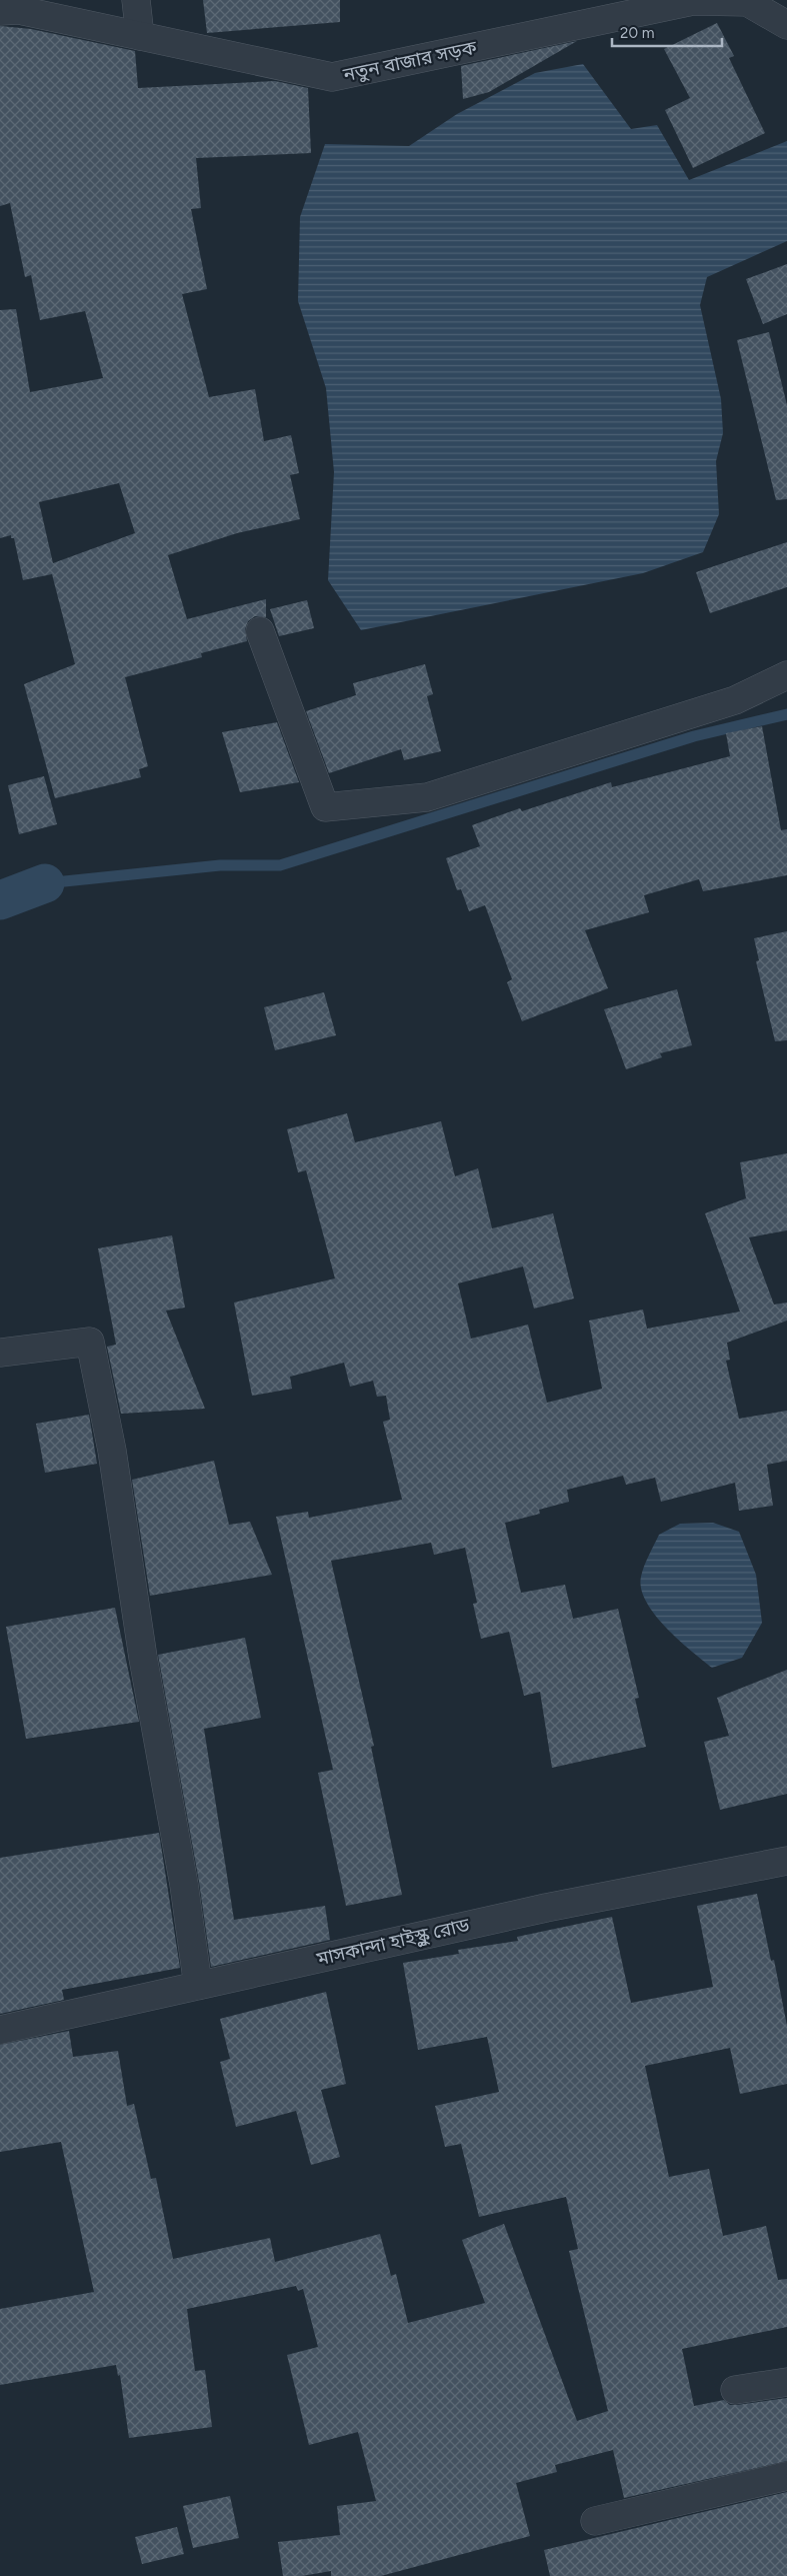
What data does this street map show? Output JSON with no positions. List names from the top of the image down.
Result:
{
  "streets": {
    "street": ["নতুন বাজার সড়ক", "মাসকান্দা হাইস্কুল রোড"]
  },
  "scale_bar": "20 m"
}
